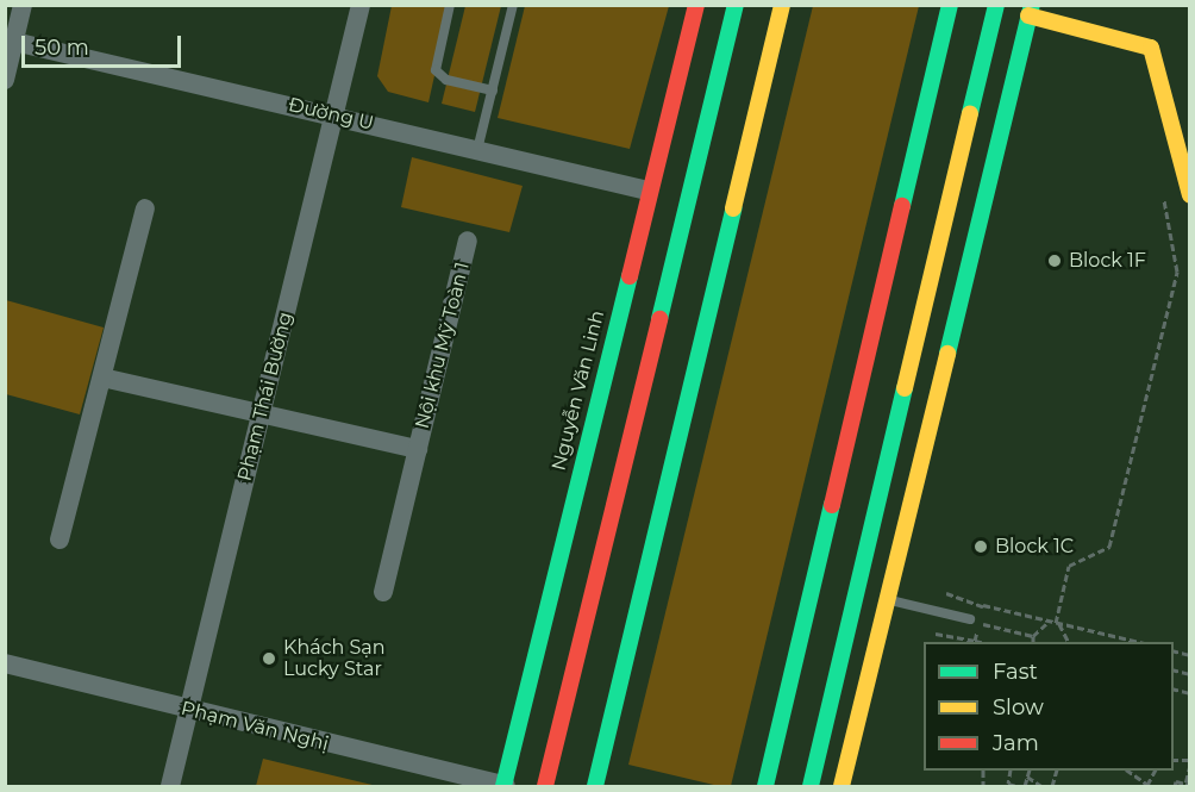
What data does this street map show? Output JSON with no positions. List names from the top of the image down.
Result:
{
  "streets": {
    "main road": ["Nguyễn Văn Linh"],
    "street": [
      "Đường U",
      "Nội khu Mỹ Toàn 1",
      "Phạm Thái Bường",
      "Phạm Văn Nghị"
    ]
  },
  "crossings": [
    ["Đường U", "Nguyễn Văn Linh"],
    ["Đường U", "Phạm Thái Bường"],
    ["Nội khu Mỹ Toàn 1", "Phạm Thái Bường"],
    ["Nguyễn Văn Linh", "Phạm Văn Nghị"],
    ["Phạm Thái Bường", "Phạm Văn Nghị"]
  ],
  "places": ["Block 1F", "Block 1C", "Khách Sạn Lucky Star"],
  "legend": ["Fast", "Slow", "Jam"],
  "scale_bar": "50 m"
}
